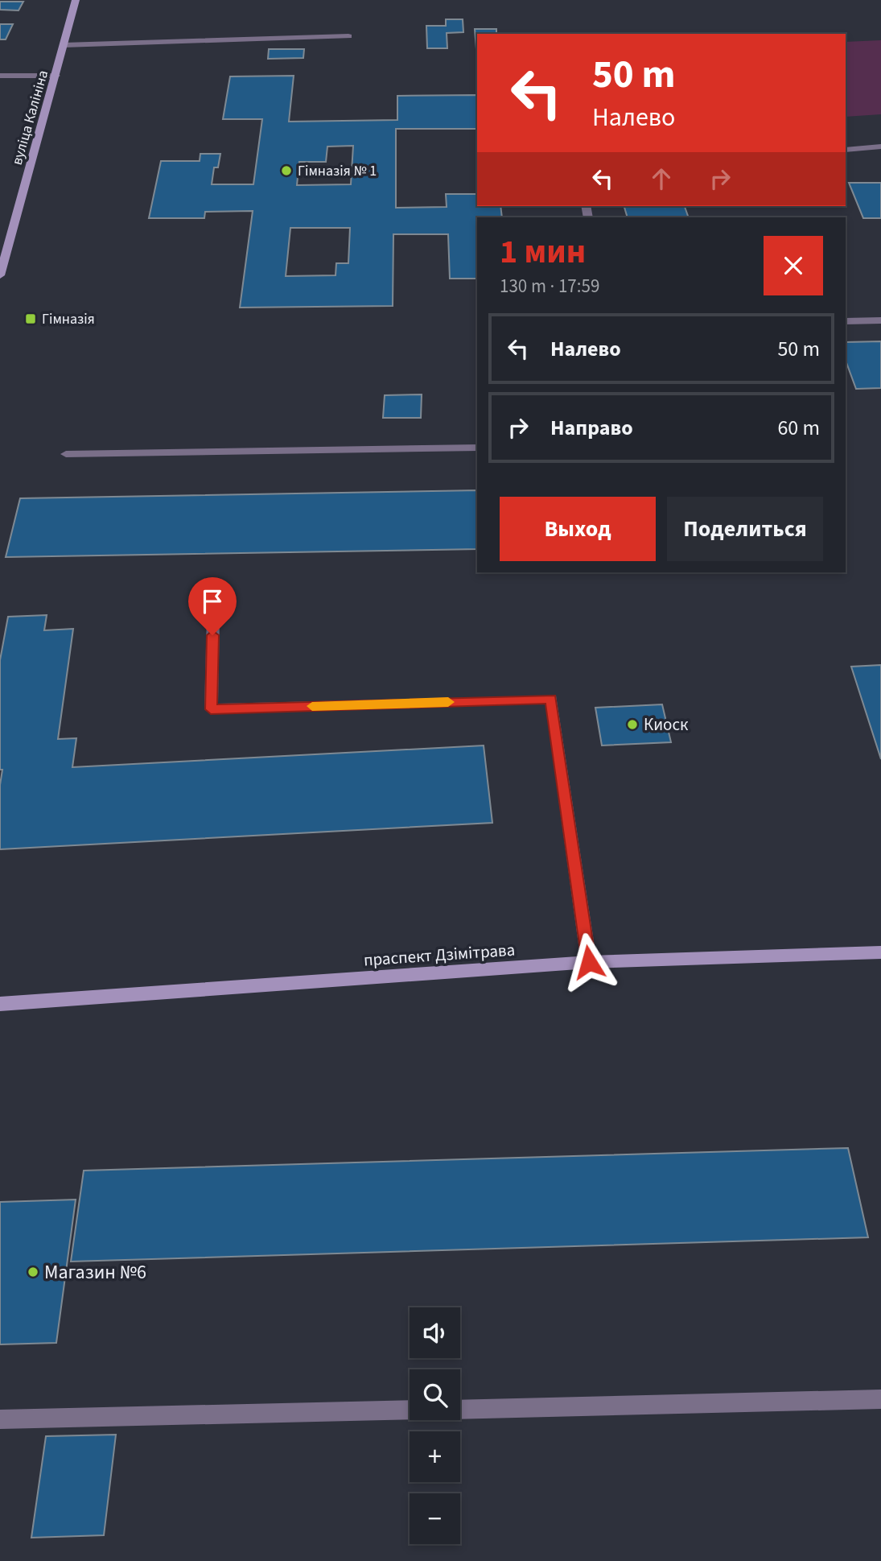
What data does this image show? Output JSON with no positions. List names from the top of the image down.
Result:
{
  "streets": {
    "main road": ["вуліца Калініна", "праспект Дзімітрава"]
  },
  "places": {
    "other": ["Гімназія № 1", "Киоск", "Магазин №6"],
    "transit": ["Гімназія"]
  },
  "page": {
    "turn": ["50 m", "Налево"],
    "heading": ["1 мин", "130 m · 17:59"],
    "list": [
      {
        "name": "Налево",
        "value": "50 m"
      },
      {
        "name": "Направо",
        "value": "60 m"
      }
    ],
    "buttons": ["Выход", "Поделиться"],
    "map_buttons": ["+", "−"]
  }
}
